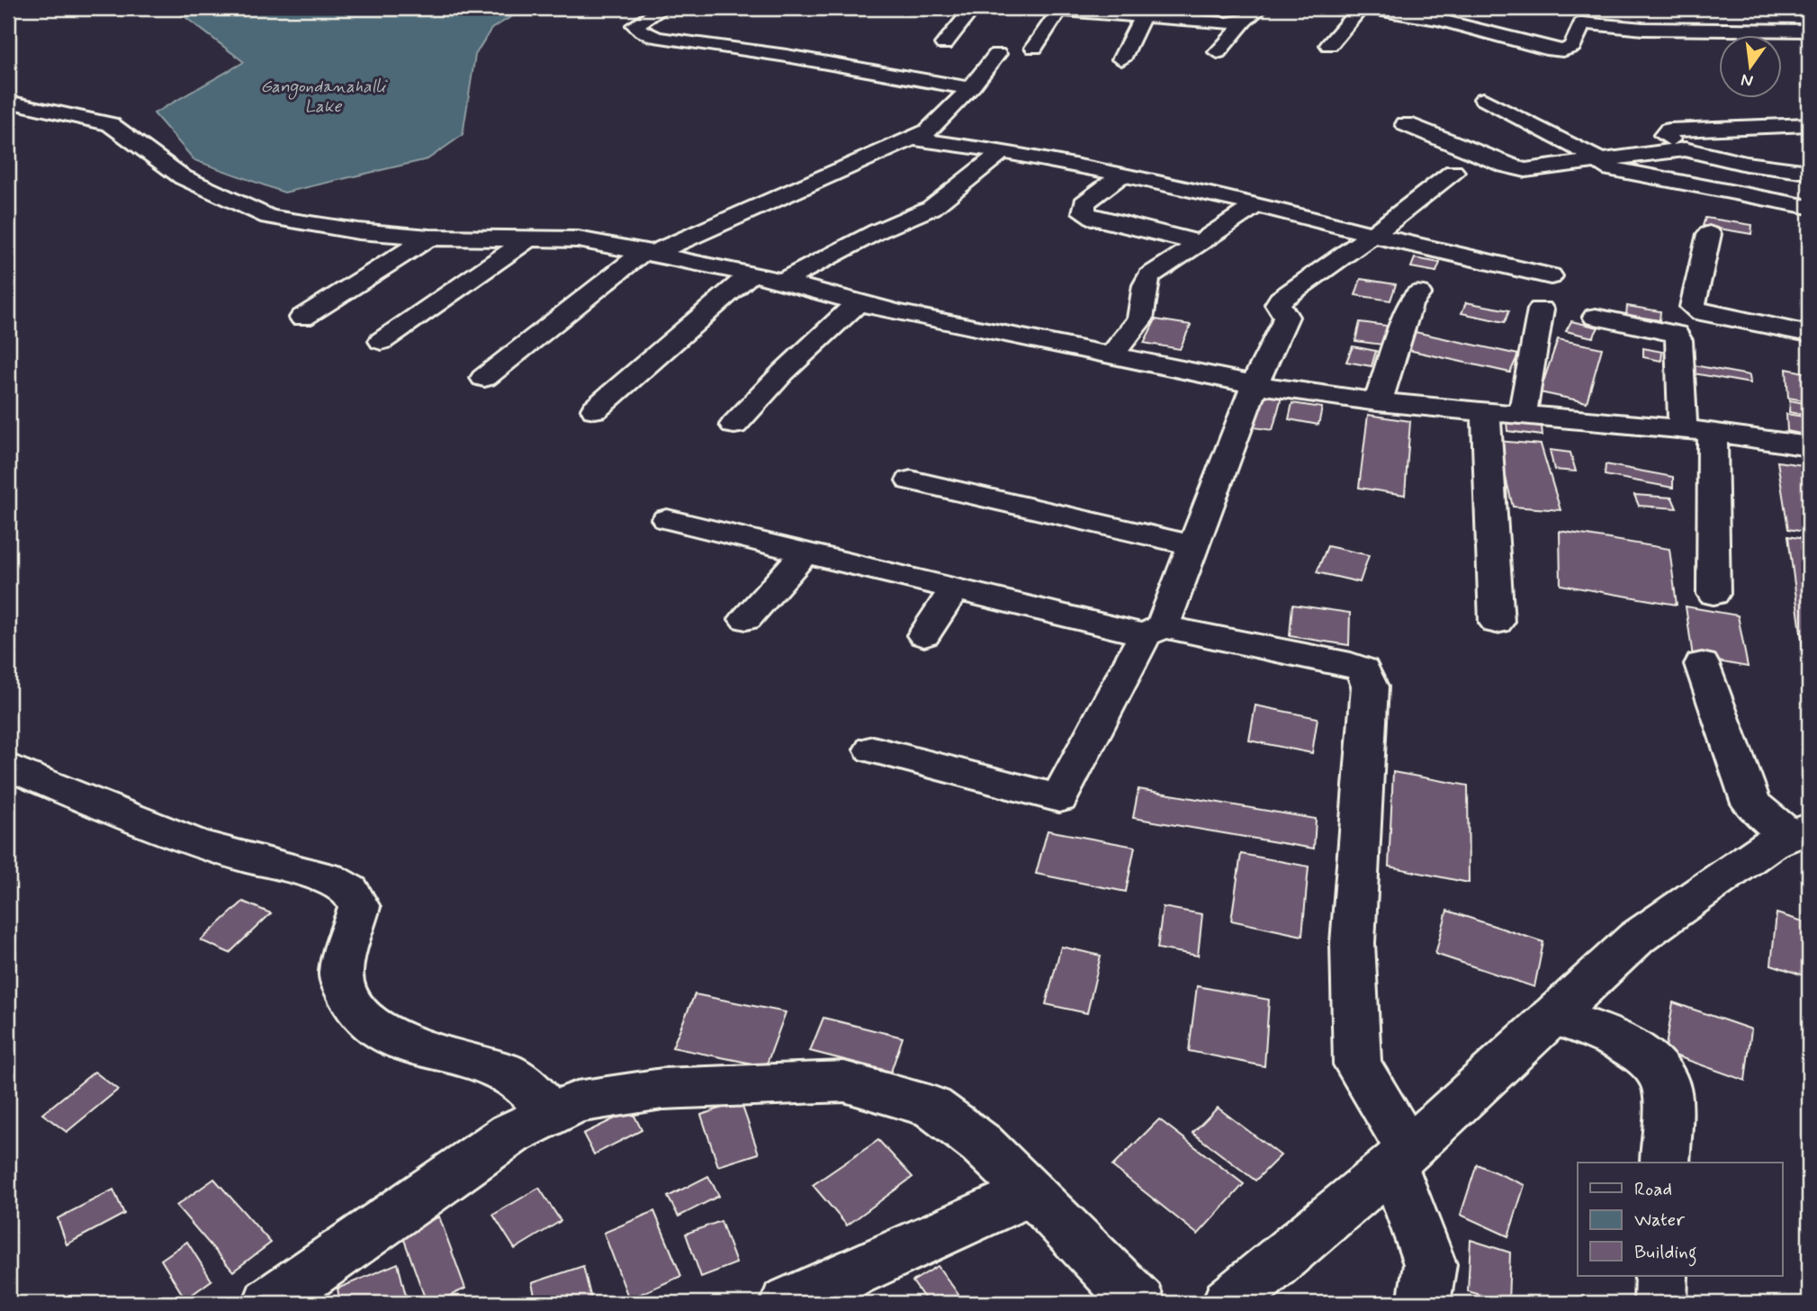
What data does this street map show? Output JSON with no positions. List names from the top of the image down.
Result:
{
  "water": ["Gangondanahalli Lake"],
  "legend": ["Road", "Water", "Building"],
  "north": "bottom"
}
